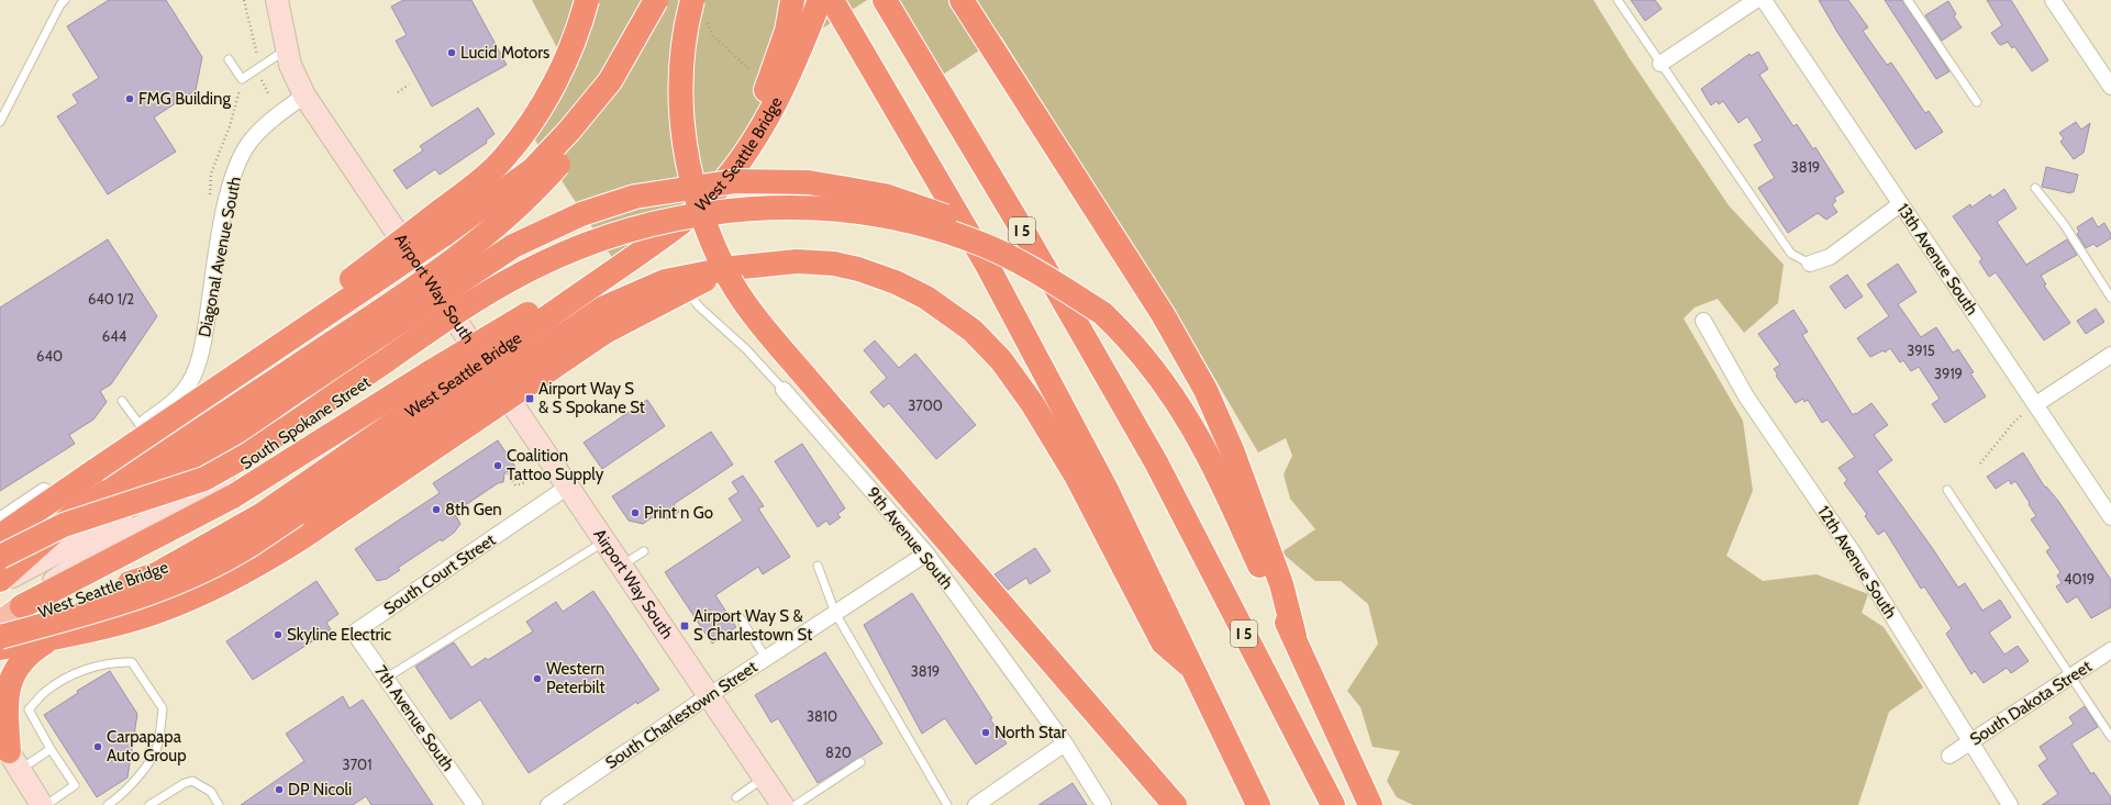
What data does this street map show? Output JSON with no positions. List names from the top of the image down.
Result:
{
  "streets": {
    "highway": ["West Seattle Bridge", "I 5"],
    "main road": ["Airport Way South", "South Spokane Street"],
    "street": [
      "Diagonal Avenue South",
      "13th Avenue South",
      "9th Avenue South",
      "12th Avenue South",
      "South Court Street",
      "South Dakota Street",
      "South Charlestown Street",
      "7th Avenue South"
    ]
  },
  "crossings": [
    ["Diagonal Avenue South", "Airport Way South"],
    ["Airport Way South", "South Spokane Street"],
    ["Airport Way South", "South Court Street"],
    ["Airport Way South", "South Charlestown Street"],
    ["9th Avenue South", "South Charlestown Street"],
    ["12th Avenue South", "South Dakota Street"],
    ["South Court Street", "7th Avenue South"]
  ],
  "places": {
    "other": [
      "Lucid Motors",
      "FMG Building",
      "Coalition Tattoo Supply",
      "8th Gen",
      "Print n Go",
      "Skyline Electric",
      "Western Peterbilt",
      "North Star",
      "Carpapapa Auto Group",
      "DP Nicoli"
    ],
    "transit": ["Airport Way S & S Spokane St", "Airport Way S & S Charlestown St"]
  },
  "house_numbers": [
    "3819",
    "640 1/2",
    "644",
    "3915",
    "640",
    "3919",
    "3700",
    "4019",
    "3819",
    "3810",
    "820",
    "3701"
  ]
}
